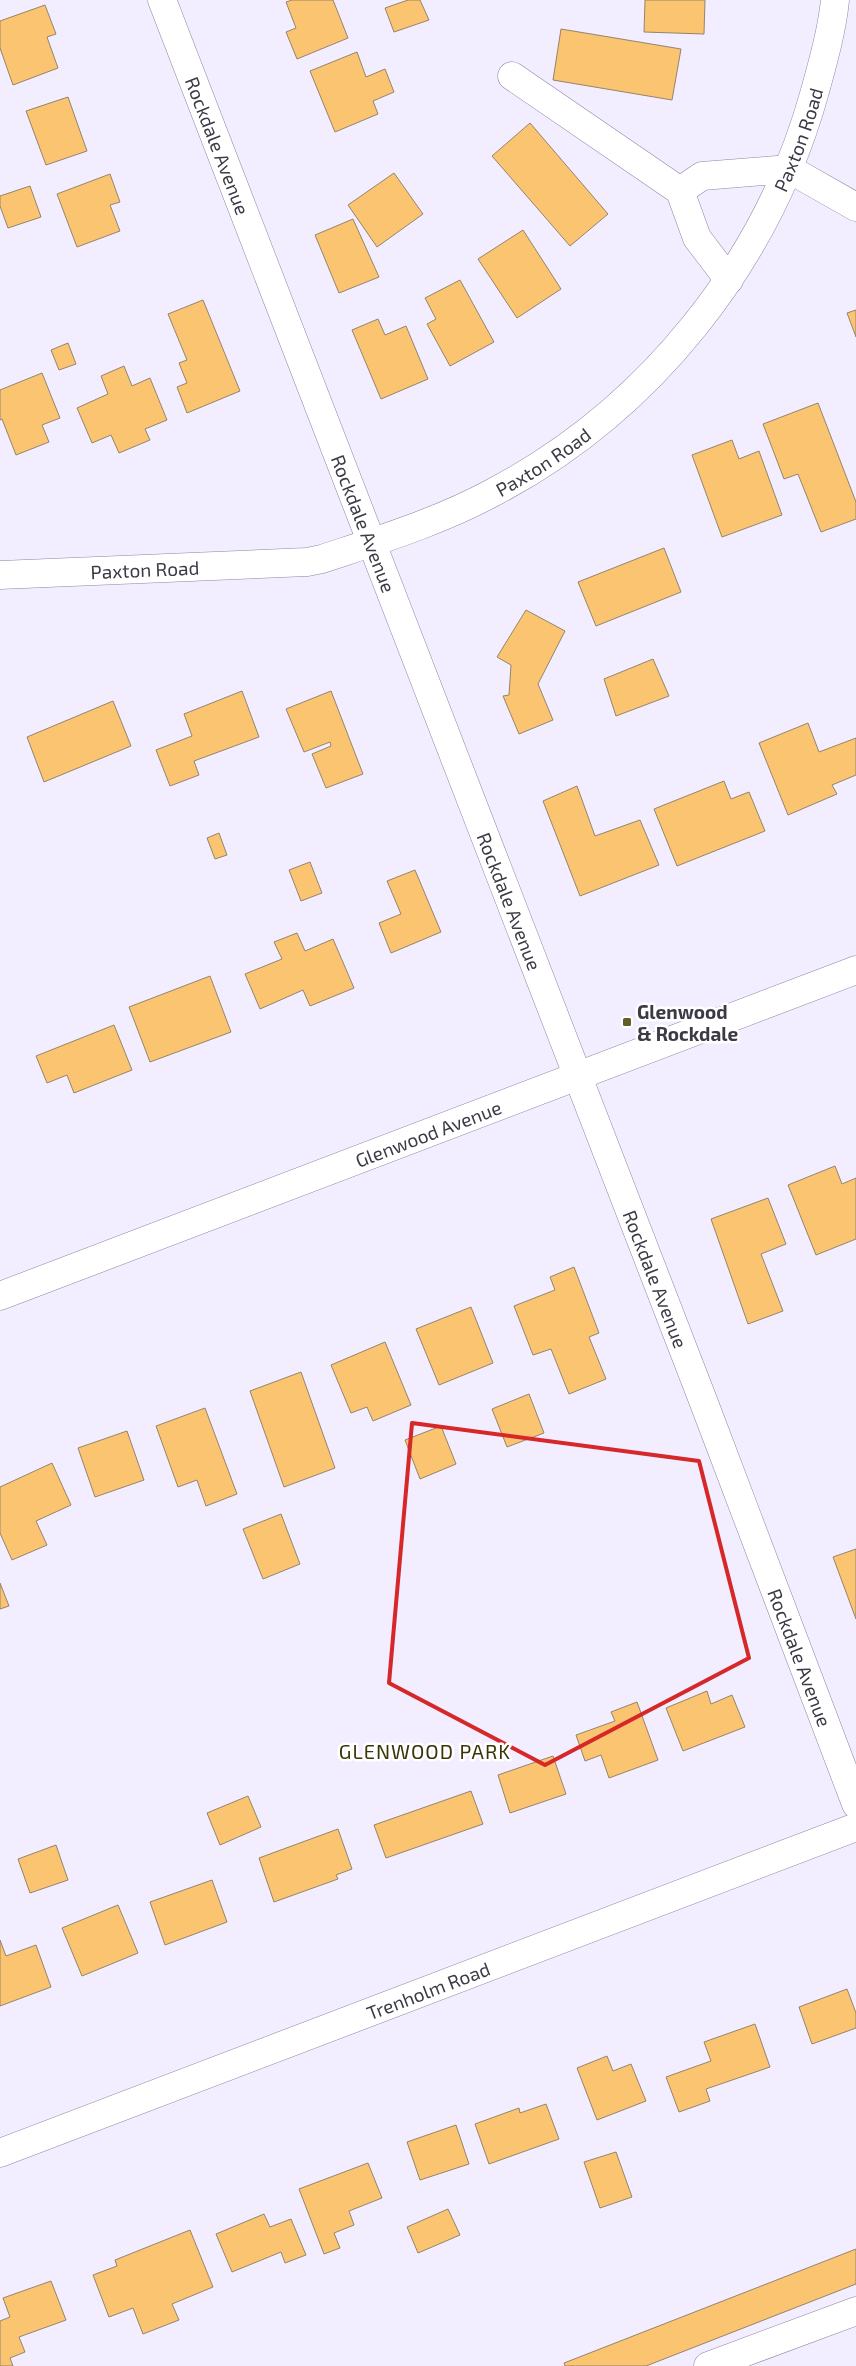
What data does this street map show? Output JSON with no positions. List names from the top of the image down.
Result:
{
  "streets": {
    "street": [
      "Paxton Road",
      "Rockdale Avenue",
      "Glenwood Avenue",
      "Trenholm Road"
    ]
  },
  "crossings": [
    ["Paxton Road", "Rockdale Avenue"],
    ["Rockdale Avenue", "Glenwood Avenue"]
  ],
  "districts": ["GLENWOOD PARK"],
  "places": {
    "transit": ["Glenwood & Rockdale"]
  }
}
